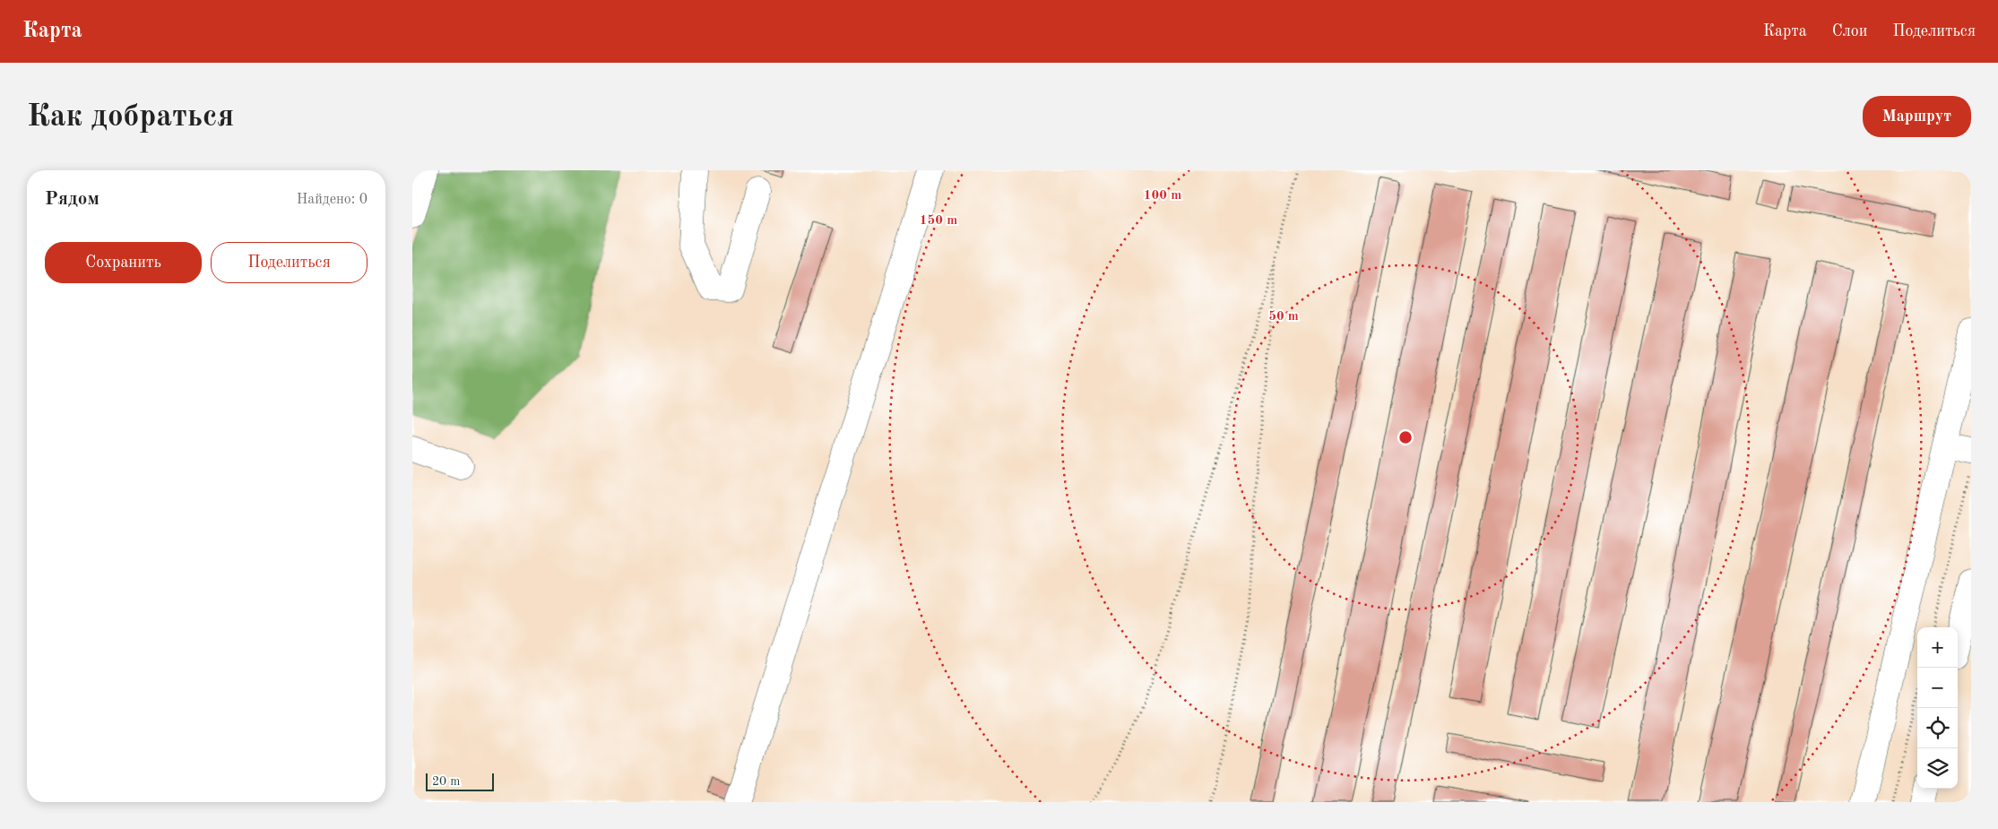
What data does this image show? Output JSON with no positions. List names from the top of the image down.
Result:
{
  "scale_bar": "20 m",
  "page": {
    "header": "Карта",
    "nav": ["Карта", "Слои", "Поделиться"],
    "buttons": [
      "Маршрут",
      ["Сохранить", "Поделиться"]
    ],
    "title": "Как добраться",
    "heading": ["Рядом", "Найдено: 0"],
    "map_buttons": ["+", "−"],
    "scale": "20 m"
  },
  "rings": ["100 m", "150 m", "50 m"]
}
